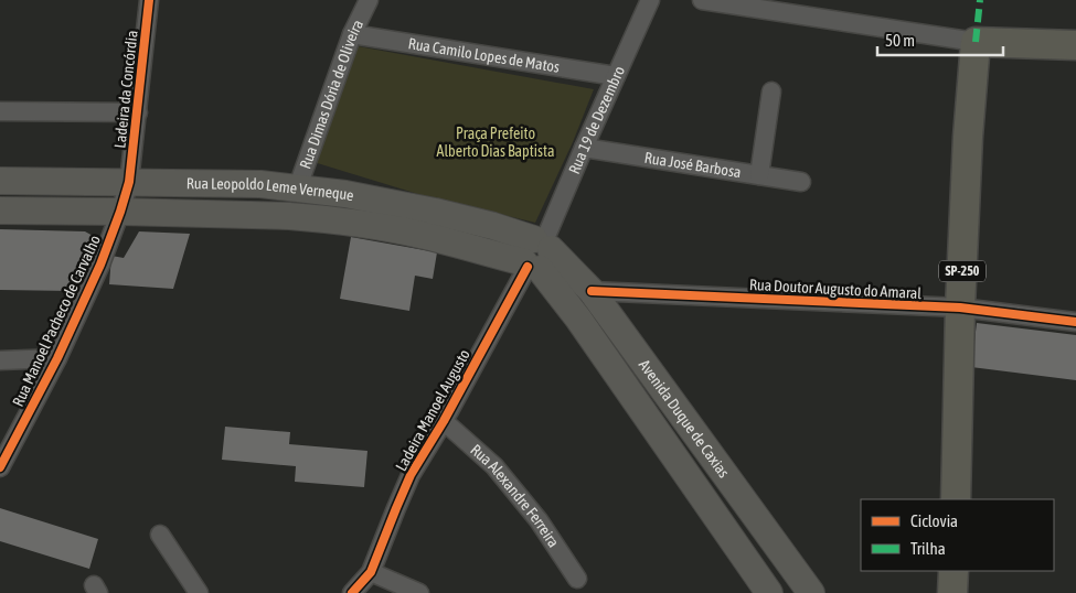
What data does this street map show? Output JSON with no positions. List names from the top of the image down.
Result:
{
  "streets": {
    "main road": ["Rua Leopoldo Leme Verneque", "SP-250", "Avenida Duque de Caxias"],
    "street": [
      "Rua Camilo Lopes de Matos",
      "Ladeira da Concórdia",
      "Rua Dimas Dória de Oliveira",
      "Rua 19 de Dezembro",
      "Rua José Barbosa",
      "Rua Doutor Augusto do Amaral",
      "Rua Manoel Pacheco de Carvalho",
      "Ladeira Manoel Augusto",
      "Rua Alexandre Ferreira"
    ]
  },
  "crossings": [
    ["Rua Camilo Lopes de Matos", "Rua Dimas Dória de Oliveira"],
    ["Rua Camilo Lopes de Matos", "Rua 19 de Dezembro"],
    ["Ladeira da Concórdia", "Rua Leopoldo Leme Verneque"],
    ["Ladeira da Concórdia", "Rua Manoel Pacheco de Carvalho"],
    ["Rua Dimas Dória de Oliveira", "Rua Leopoldo Leme Verneque"],
    ["Rua 19 de Dezembro", "Rua José Barbosa"],
    ["Rua 19 de Dezembro", "Rua Leopoldo Leme Verneque"],
    ["Rua 19 de Dezembro", "Ladeira Manoel Augusto"],
    ["Rua 19 de Dezembro", "Avenida Duque de Caxias"],
    ["Rua Leopoldo Leme Verneque", "Rua Manoel Pacheco de Carvalho"],
    ["Rua Leopoldo Leme Verneque", "Ladeira Manoel Augusto"],
    ["Rua Leopoldo Leme Verneque", "Avenida Duque de Caxias"],
    ["SP-250", "Rua Doutor Augusto do Amaral"],
    ["Rua Doutor Augusto do Amaral", "Avenida Duque de Caxias"],
    ["Ladeira Manoel Augusto", "Avenida Duque de Caxias"],
    ["Ladeira Manoel Augusto", "Rua Alexandre Ferreira"]
  ],
  "parks": ["Praça Prefeito Alberto Dias Baptista"],
  "legend": ["Ciclovia", "Trilha"],
  "scale_bar": "50 m"
}
